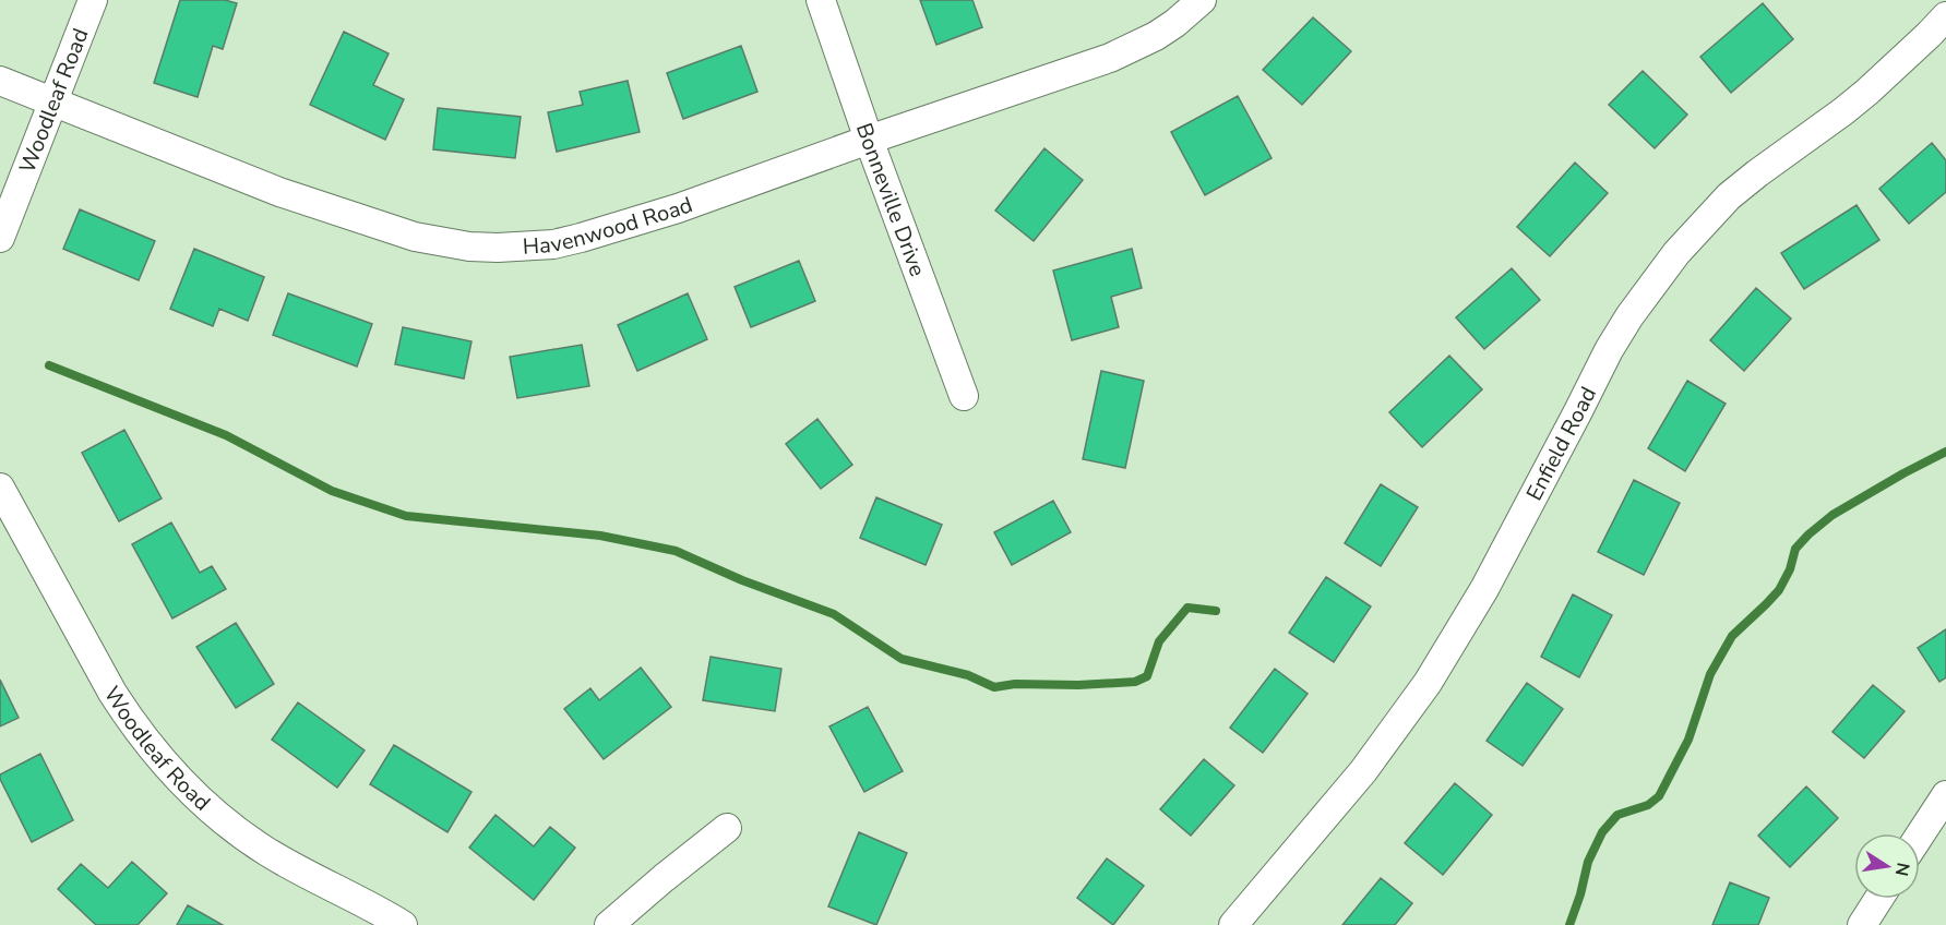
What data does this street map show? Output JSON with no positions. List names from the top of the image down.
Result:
{
  "streets": {
    "street": [
      "Woodleaf Road",
      "Bonneville Drive",
      "Havenwood Road",
      "Enfield Road"
    ]
  },
  "crossings": [
    ["Woodleaf Road", "Havenwood Road"],
    ["Bonneville Drive", "Havenwood Road"]
  ],
  "north": "right"
}
